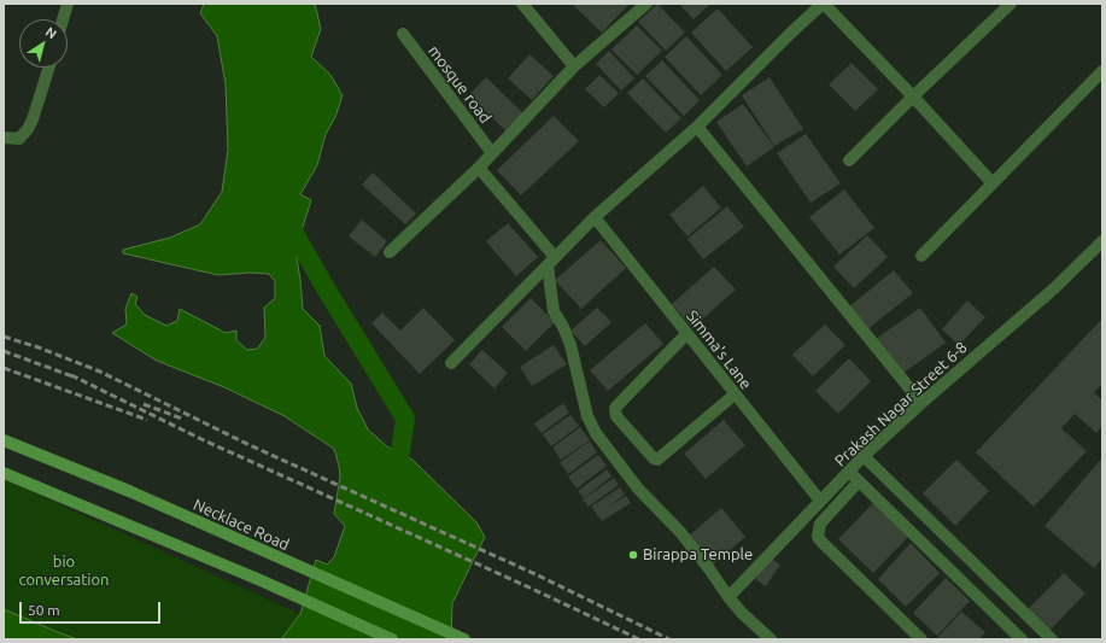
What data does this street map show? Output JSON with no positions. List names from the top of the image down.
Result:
{
  "streets": {
    "main road": ["Necklace Road"],
    "street": ["mosque road", "Simma's Lane", "Prakash Nagar Street 6-8"]
  },
  "crossings": [
    ["Simma's Lane", "Prakash Nagar Street 6-8"]
  ],
  "parks": ["bio conversation"],
  "places": ["Birappa Temple"],
  "scale_bar": "50 m",
  "north": "top right"
}
